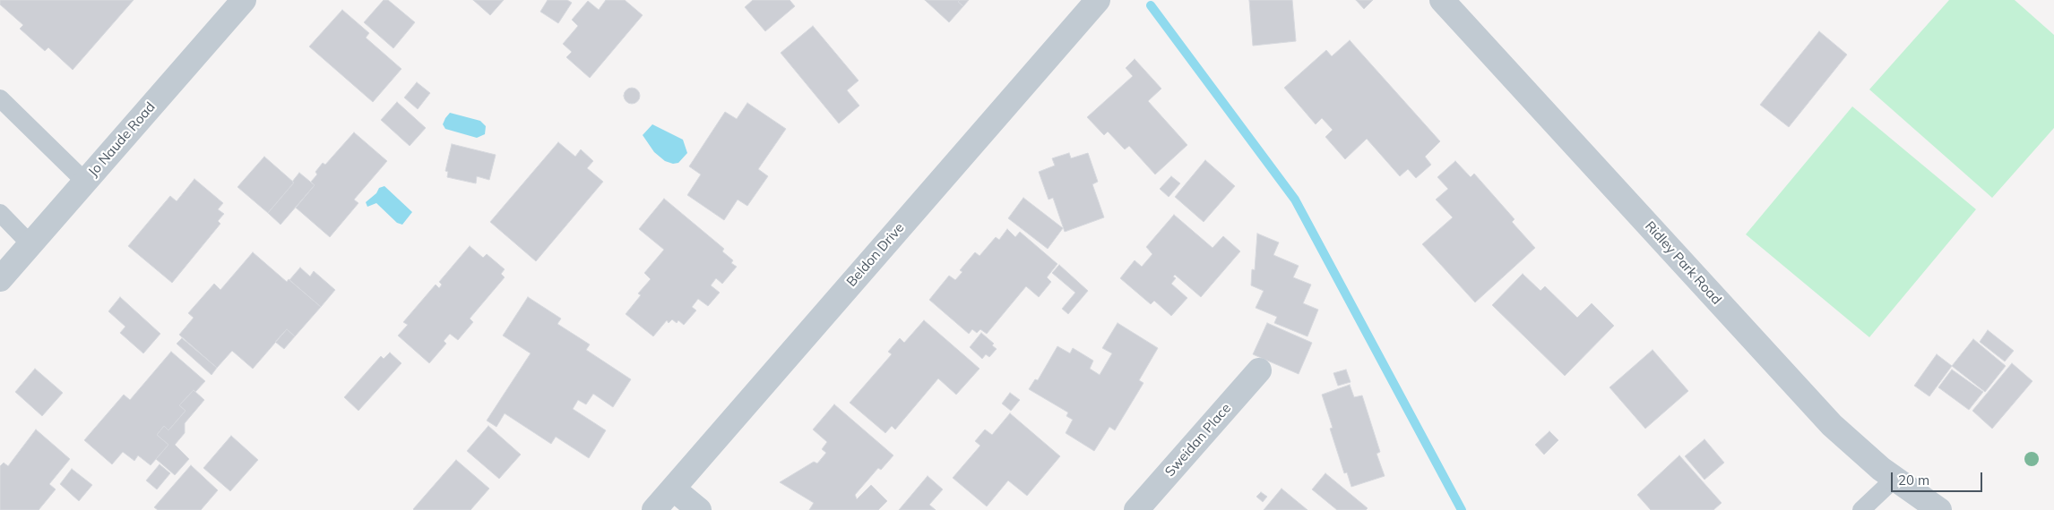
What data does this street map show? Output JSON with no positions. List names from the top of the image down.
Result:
{
  "streets": {
    "street": [
      "Jo Naude Road",
      "Beldon Drive",
      "Ridley Park Road",
      "Sweidan Place"
    ]
  },
  "scale_bar": "20 m"
}
